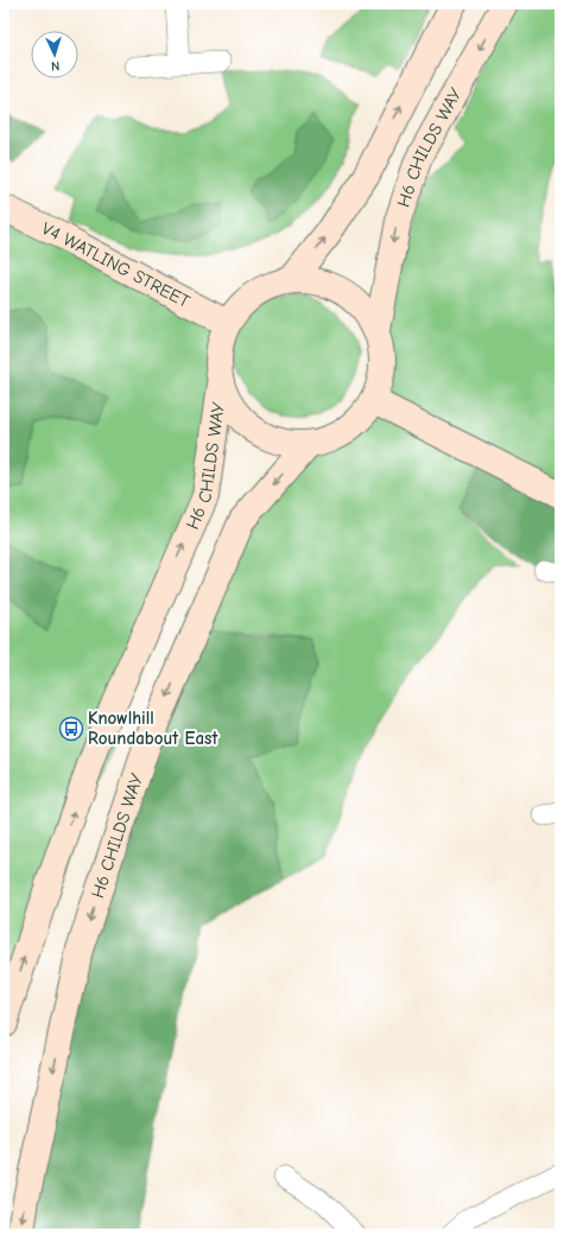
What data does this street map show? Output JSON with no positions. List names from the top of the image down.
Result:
{
  "streets": {
    "street": ["H6 CHILDS WAY", "V4 WATLING STREET"]
  },
  "crossings": [
    ["H6 CHILDS WAY", "V4 WATLING STREET"]
  ],
  "places": {
    "bus stop": ["Knowlhill Roundabout East"]
  },
  "north": "bottom"
}
